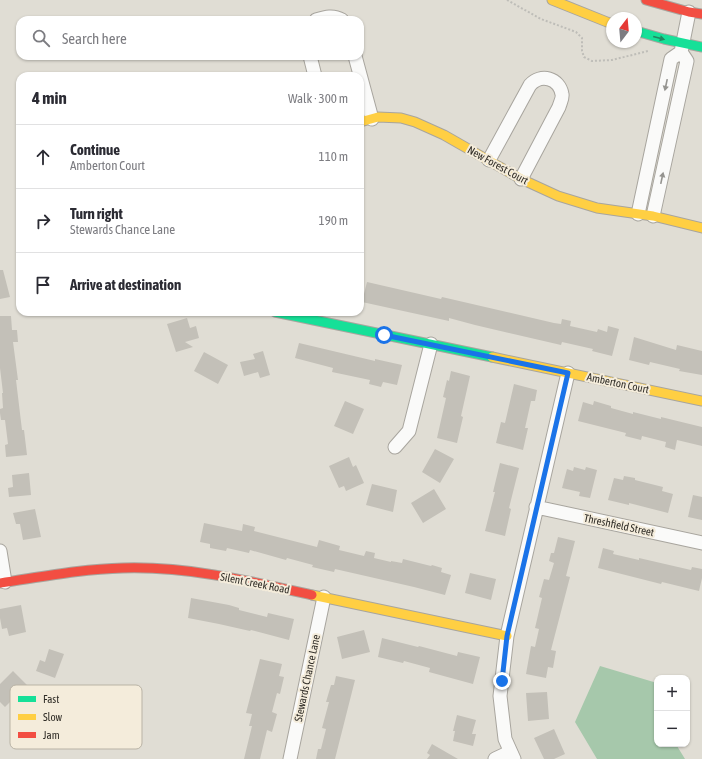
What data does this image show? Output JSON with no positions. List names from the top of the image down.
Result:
{
  "streets": {
    "street": [
      "New Forest Court",
      "Amberton Court",
      "Threshfield Street",
      "Silent Creek Road",
      "Stewards Chance Lane"
    ]
  },
  "crossings": [
    ["Silent Creek Road", "Stewards Chance Lane"]
  ],
  "legend": ["Fast", "Slow", "Jam"],
  "north": "top",
  "page": {
    "search": "Search here",
    "heading": ["4 min", "Walk · 300 m"],
    "list": [
      ["Continue", "Amberton Court", "110 m"],
      ["Turn right", "Stewards Chance Lane", "190 m"],
      "Arrive at destination"
    ],
    "map_buttons": ["+", "−"]
  }
}
